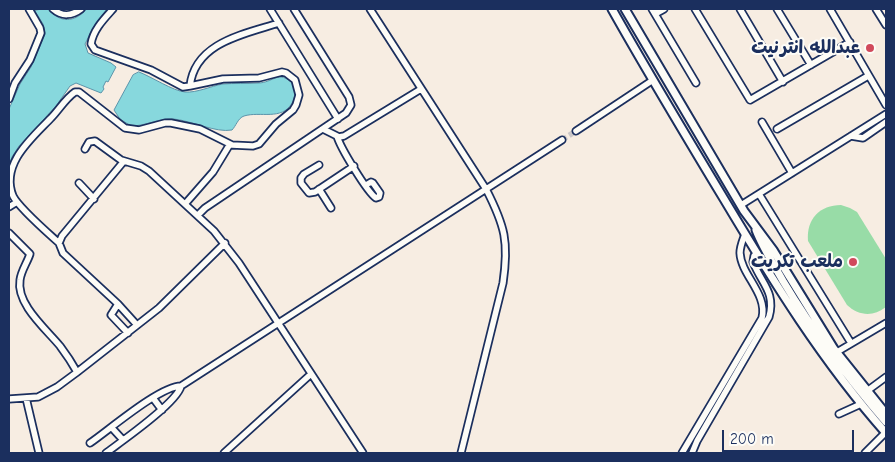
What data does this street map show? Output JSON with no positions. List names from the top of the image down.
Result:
{
  "places": ["عبدالله انترنيت", "ملعب تكريت"],
  "scale_bar": "200 m"
}
